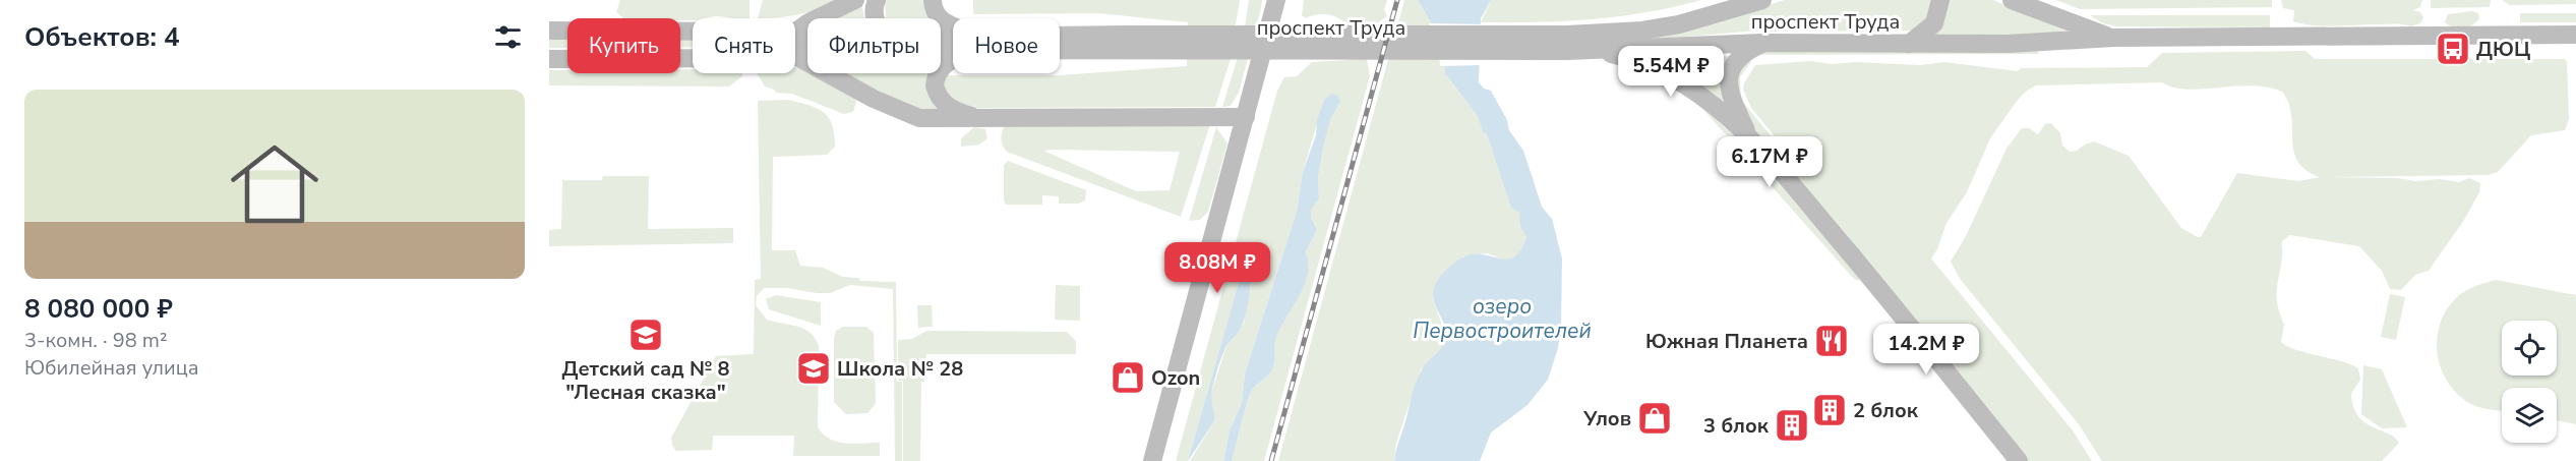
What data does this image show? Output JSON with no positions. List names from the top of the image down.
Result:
{
  "streets": {
    "main road": ["проспект Труда"]
  },
  "water": ["озеро Первостроителей"],
  "places": {
    "bus stop": ["ДЮЦ"],
    "school or university": ["Детский сад № 8 \"Лесная сказка\"", "Школа № 28"],
    "restaurant": ["Южная Планета"],
    "shop": ["Ozon", "Улов"],
    "building": ["2 блок", "3 блок"]
  },
  "page": {
    "heading": "Объектов: 4",
    "chip": [
      "Купить",
      "Снять",
      "Фильтры",
      "Новое"
    ],
    "price": [
      "5.54M ₽",
      "6.17M ₽",
      "8.08M ₽",
      "14.2M ₽"
    ],
    "list": [
      {
        "name": "8 080 000 ₽",
        "note": "3-комн. · 98 m² · Юбилейная улица"
      }
    ]
  }
}
